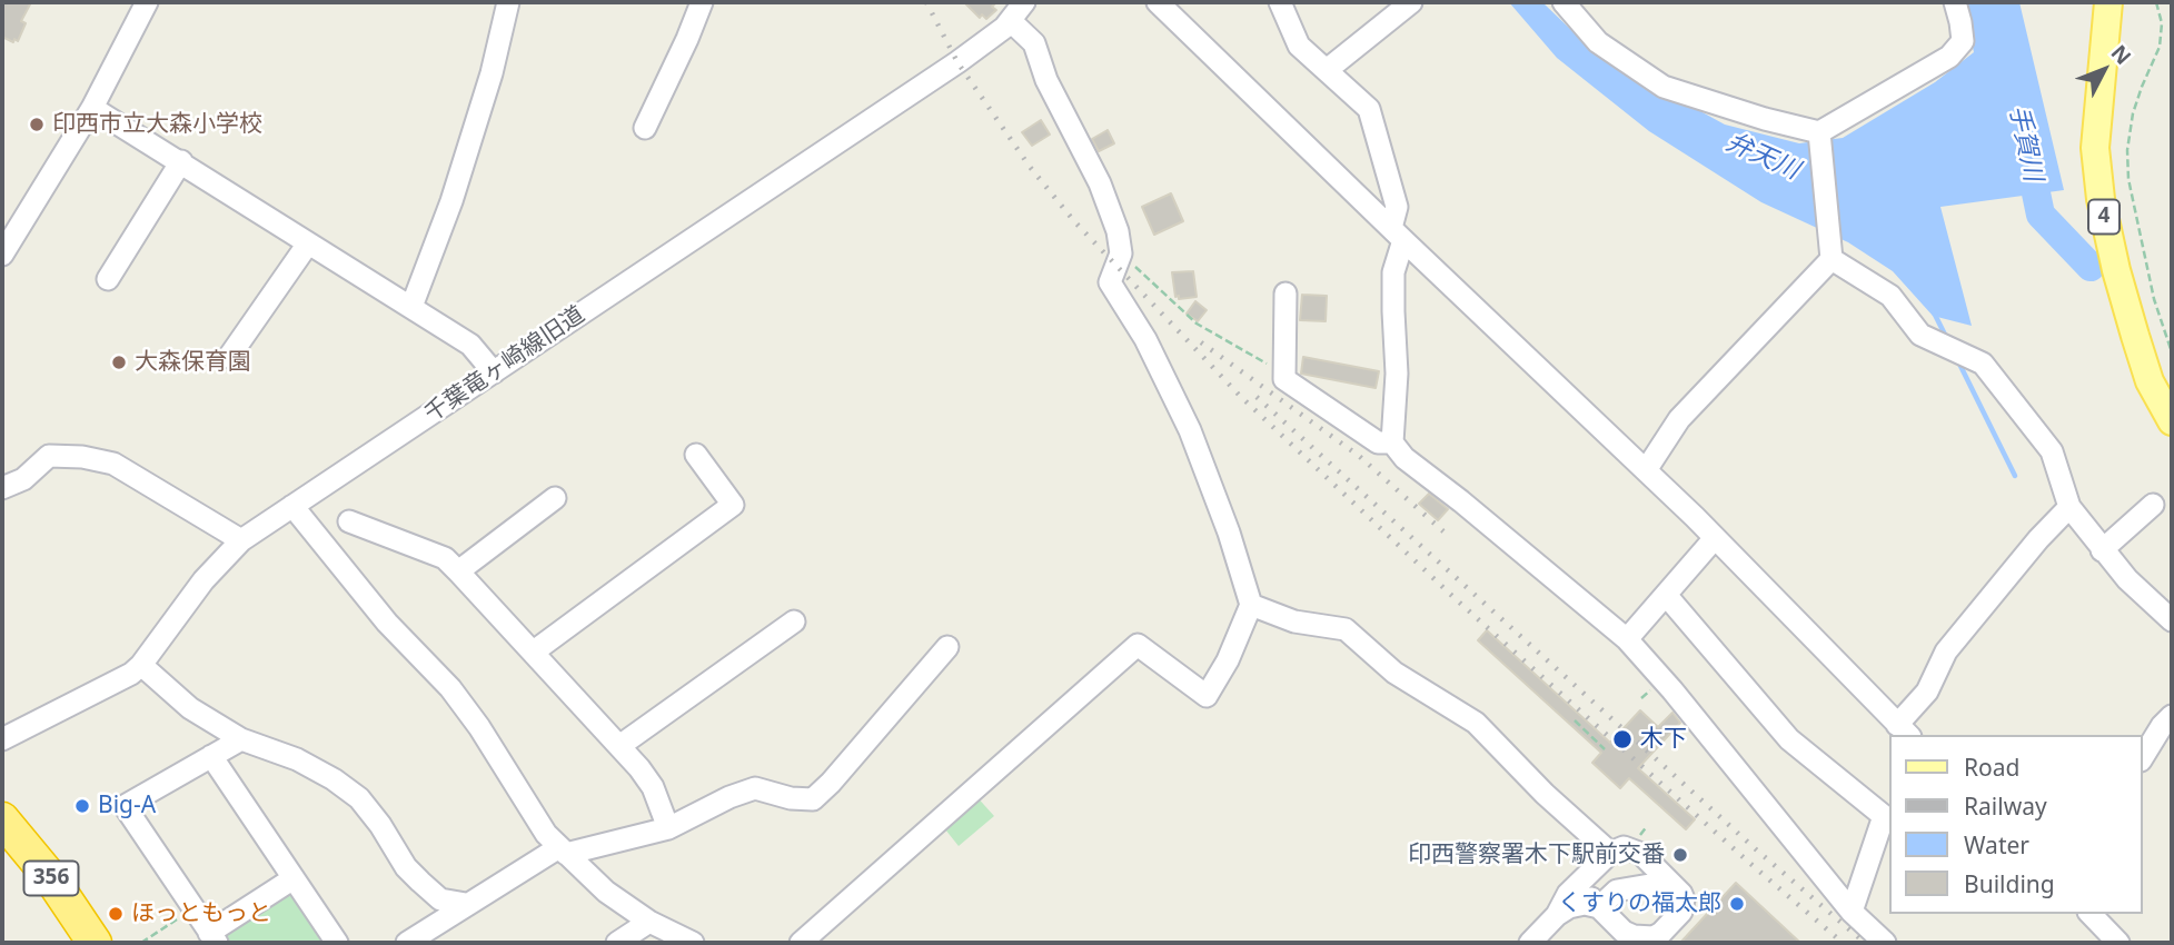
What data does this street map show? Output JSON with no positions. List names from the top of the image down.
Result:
{
  "streets": {
    "highway": ["356"],
    "main road": ["4"],
    "street": ["千葉竜ヶ崎線旧道"]
  },
  "water": ["手賀川", "弁天川"],
  "places": [
    "印西市立大森小学校",
    "大森保育園",
    "木下",
    "Big-A",
    "印西警察署木下駅前交番",
    "くすりの福太郎",
    "ほっともっと"
  ],
  "legend": [
    "Road",
    "Railway",
    "Water",
    "Building"
  ],
  "north": "top right"
}
